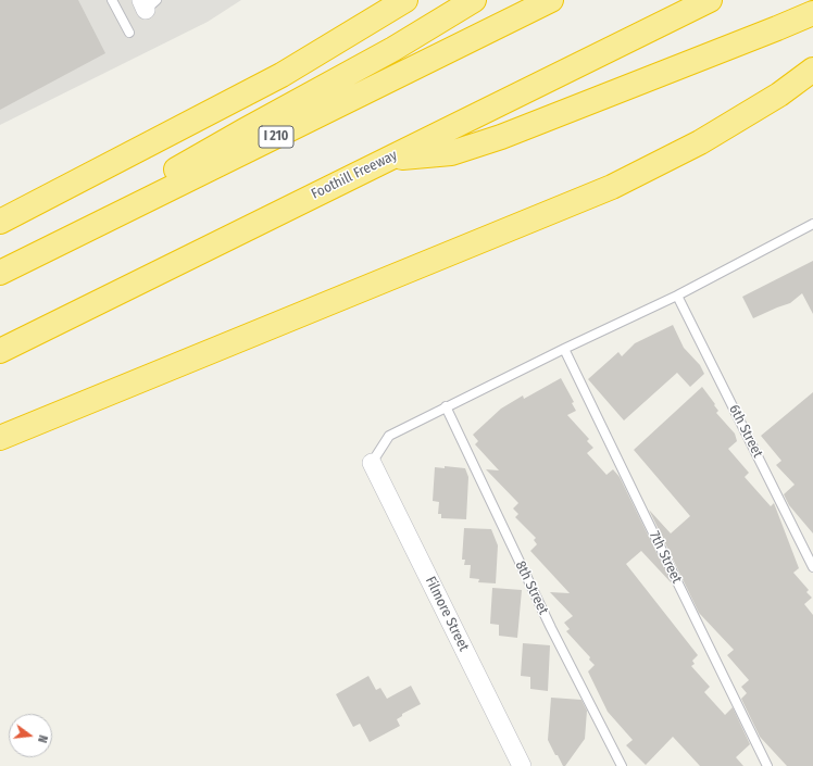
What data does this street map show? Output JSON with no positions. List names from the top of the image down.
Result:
{
  "streets": {
    "highway": ["I 210", "Foothill Freeway"],
    "street": ["Filmore Street"],
    "lane": ["6th Street", "7th Street", "8th Street"]
  },
  "north": "right"
}
